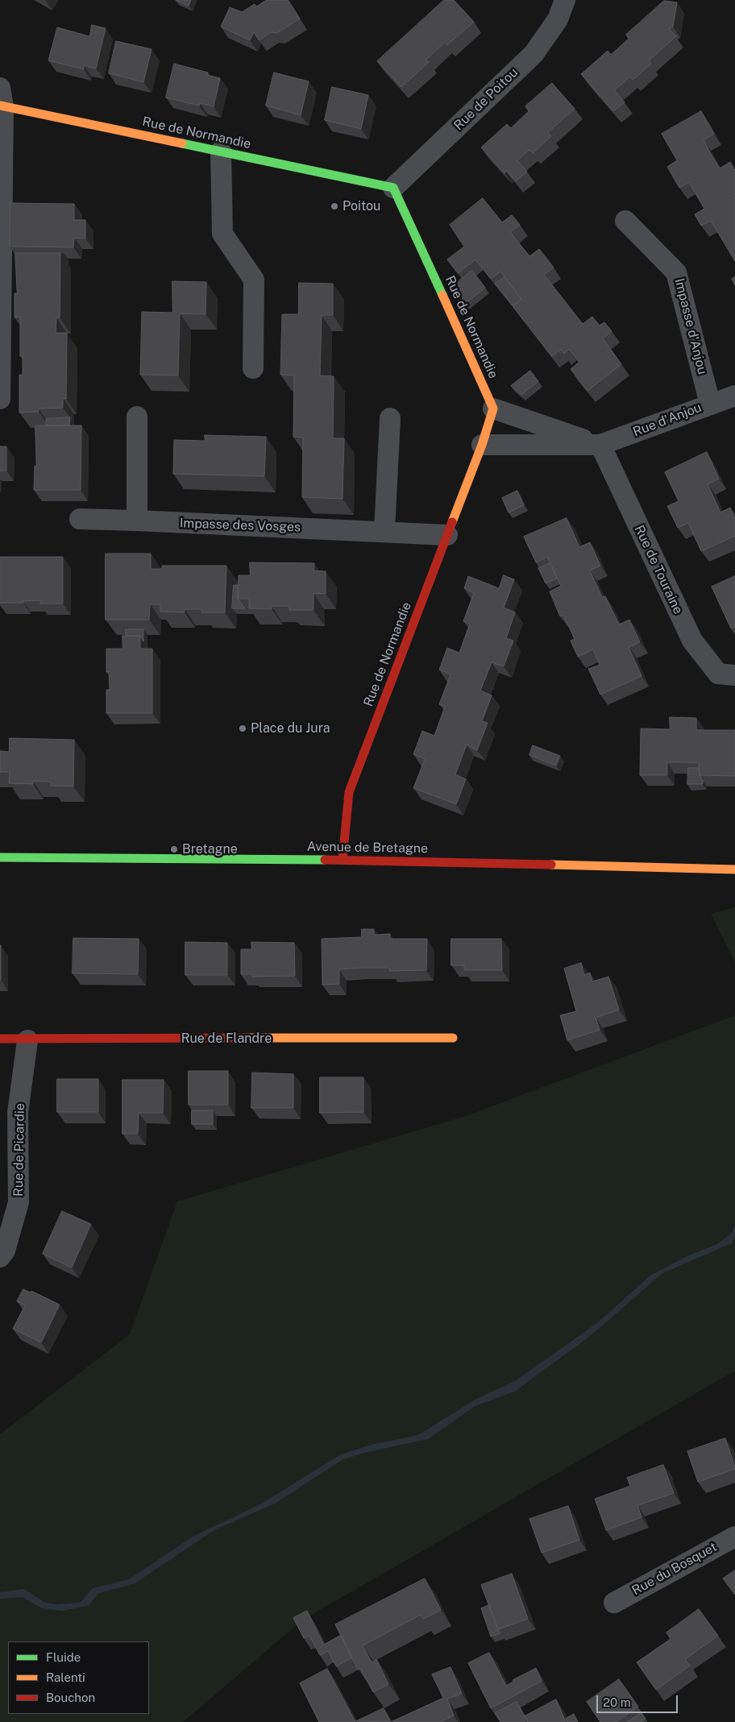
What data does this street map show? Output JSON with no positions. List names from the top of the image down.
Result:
{
  "streets": {
    "street": [
      "Rue de Poitou",
      "Rue de Normandie",
      "Impasse d'Anjou",
      "Rue d'Anjou",
      "Impasse des Vosges",
      "Rue de Touraine",
      "Avenue de Bretagne",
      "Rue de Flandre",
      "Rue de Picardie",
      "Rue du Bosquet"
    ]
  },
  "crossings": [
    ["Rue de Poitou", "Rue de Normandie"],
    ["Rue de Normandie", "Impasse des Vosges"],
    ["Rue de Normandie", "Avenue de Bretagne"],
    ["Impasse d'Anjou", "Rue d'Anjou"],
    ["Rue d'Anjou", "Rue de Touraine"],
    ["Rue de Flandre", "Rue de Picardie"]
  ],
  "places": ["Poitou", "Place du Jura", "Bretagne"],
  "legend": ["Fluide", "Ralenti", "Bouchon"],
  "scale_bar": "20 m"
}
